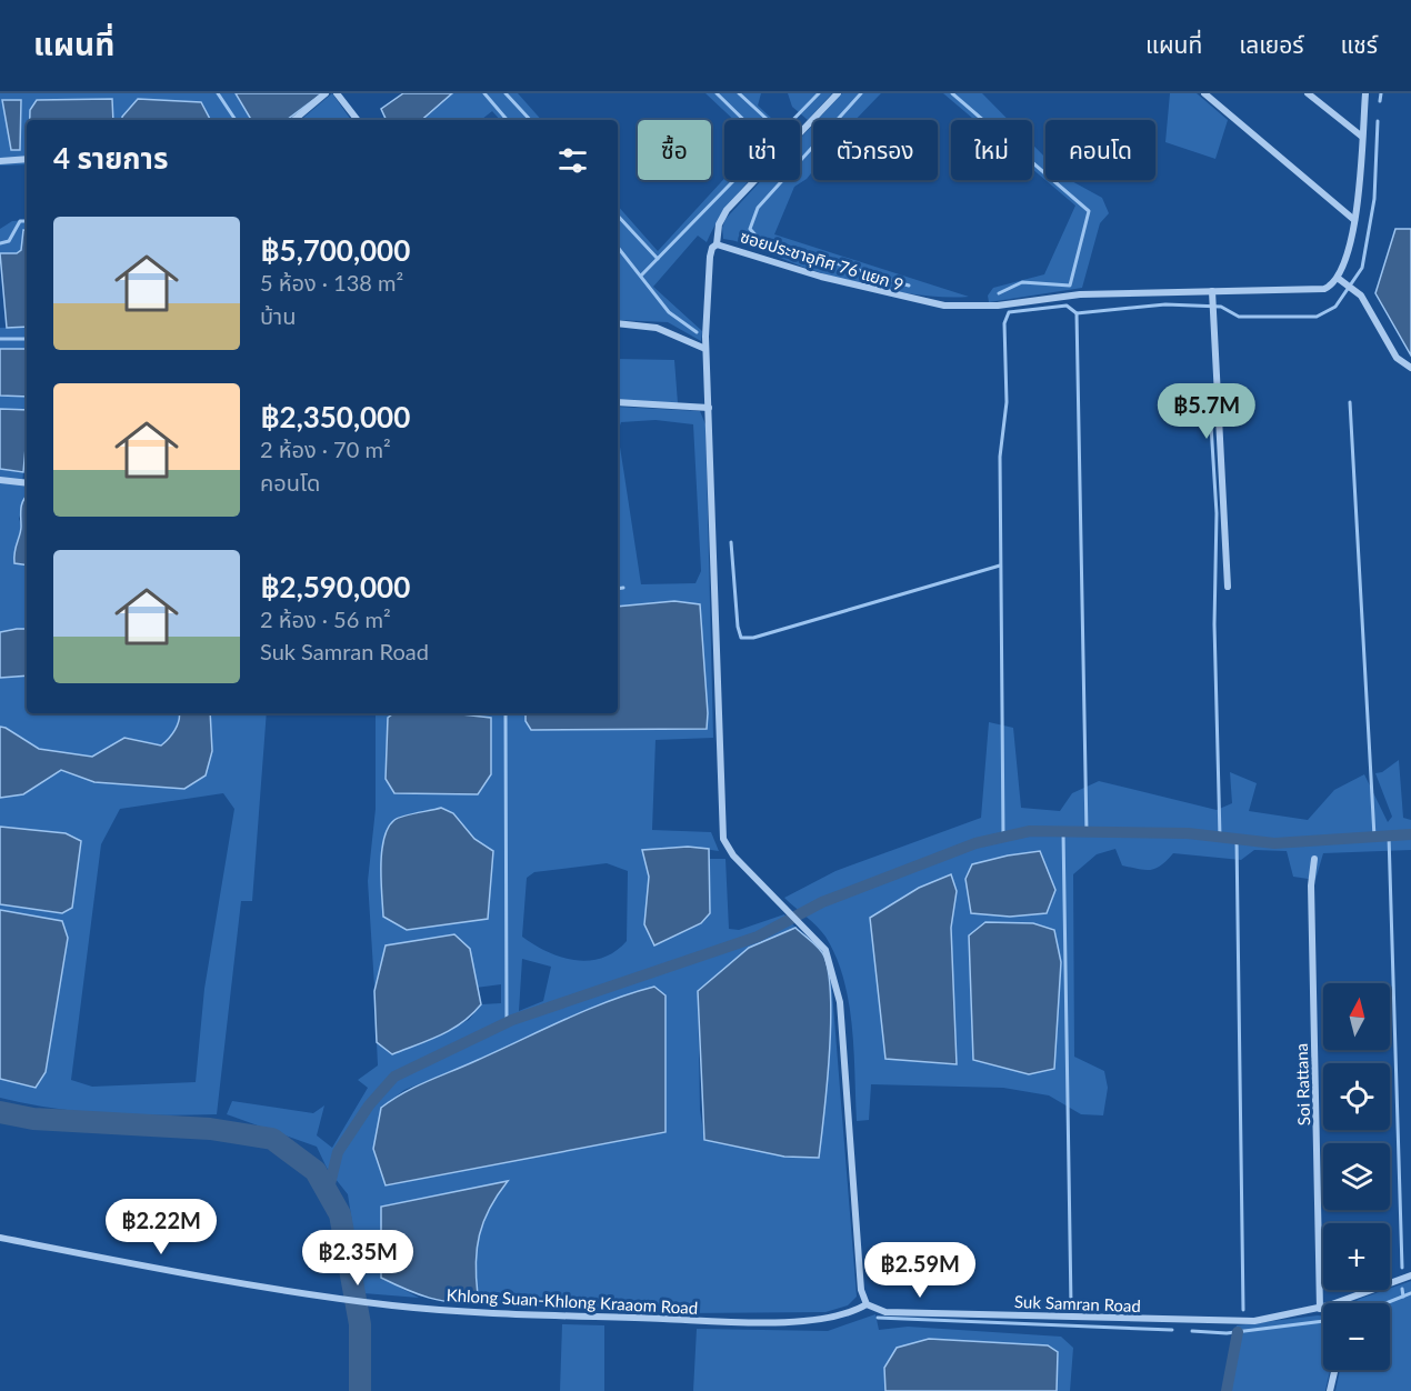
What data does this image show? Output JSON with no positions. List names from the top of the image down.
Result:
{
  "streets": {
    "street": [
      "ซอยประชาอุทิศ 76 แยก 9",
      "Soi Rattana",
      "Khlong Suan-Khlong Kraaom Road",
      "Suk Samran Road"
    ]
  },
  "crossings": [
    ["ซอยประชาอุทิศ 76 แยก 9", "Khlong Suan-Khlong Kraaom Road"],
    ["ซอยประชาอุทิศ 76 แยก 9", "Suk Samran Road"],
    ["Soi Rattana", "Suk Samran Road"],
    ["Khlong Suan-Khlong Kraaom Road", "Suk Samran Road"]
  ],
  "north": "top",
  "page": {
    "header": "แผนที่",
    "nav": ["แผนที่", "เลเยอร์", "แชร์"],
    "chip": [
      "ซื้อ",
      "เช่า",
      "ตัวกรอง",
      "ใหม่",
      "คอนโด"
    ],
    "heading": "4 รายการ",
    "list": [
      {
        "name": "฿5,700,000",
        "note": "5 ห้อง · 138 m² · บ้าน"
      },
      {
        "name": "฿2,350,000",
        "note": "2 ห้อง · 70 m² · คอนโด"
      },
      {
        "name": "฿2,590,000",
        "note": "2 ห้อง · 56 m² · Suk Samran Road"
      }
    ],
    "price": [
      "฿5.7M",
      "฿2.22M",
      "฿2.35M",
      "฿2.59M"
    ],
    "map_buttons": ["+", "−"]
  }
}
